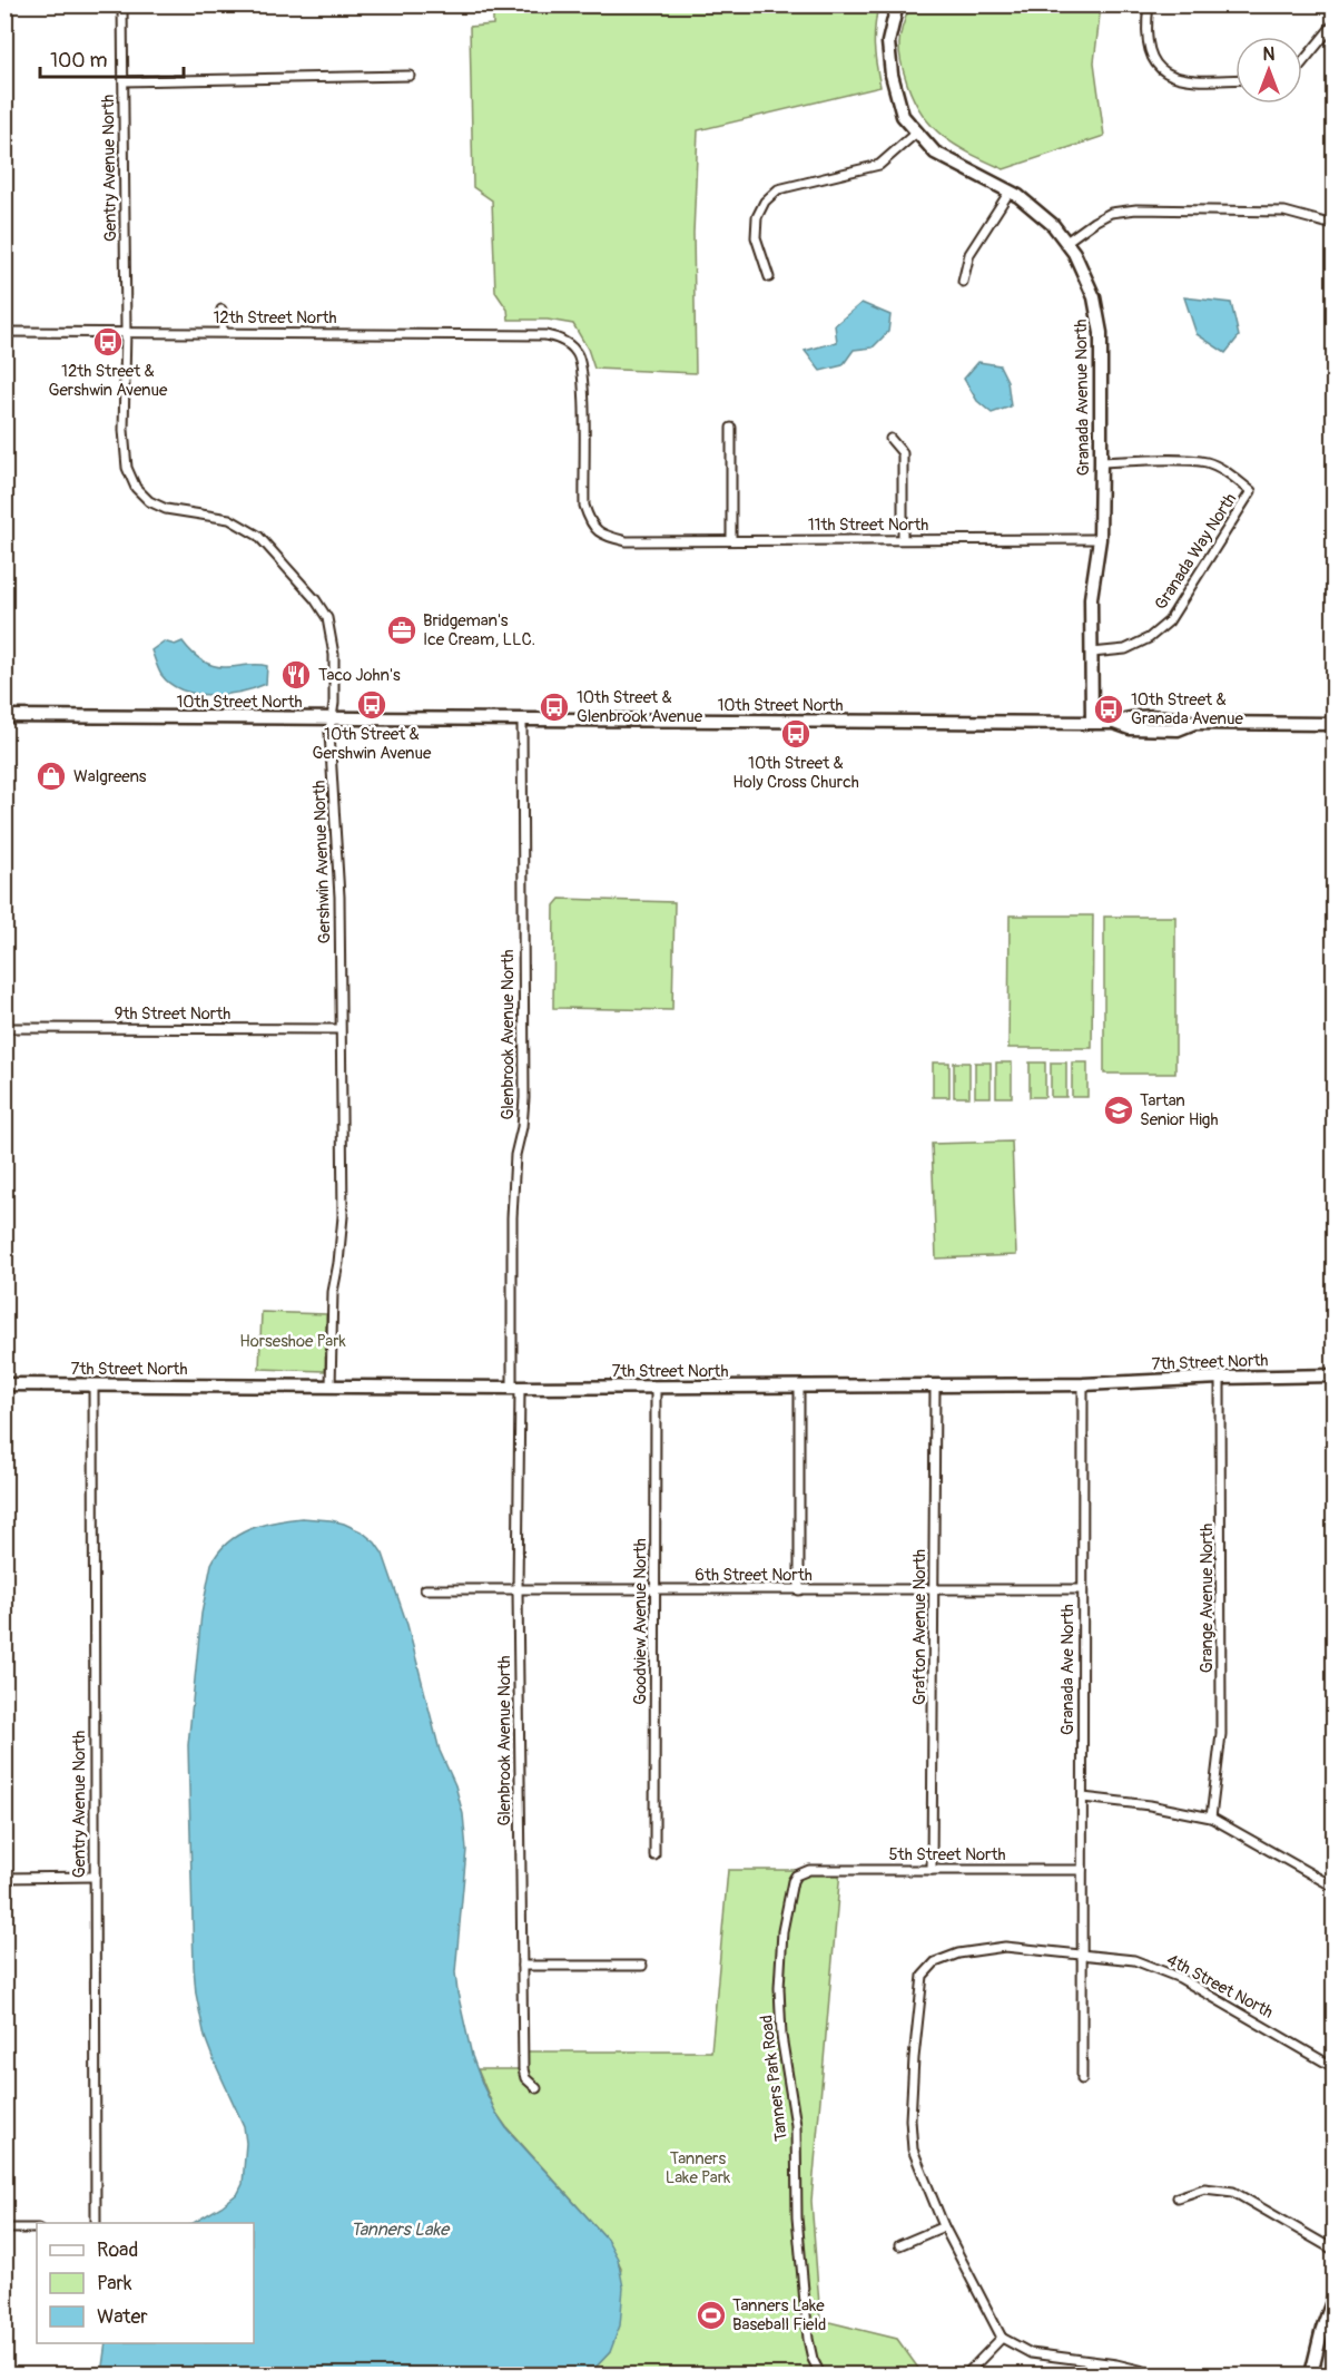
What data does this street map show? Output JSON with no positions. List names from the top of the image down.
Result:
{
  "streets": {
    "street": [
      "Gentry Avenue North",
      "12th Street North",
      "Granada Avenue North",
      "11th Street North",
      "Granada Way North",
      "10th Street North",
      "Gershwin Avenue North",
      "9th Street North",
      "Glenbrook Avenue North",
      "7th Street North",
      "6th Street North",
      "Grange Avenue North",
      "Goodview Avenue North",
      "Grafton Avenue North",
      "Granada Ave North",
      "5th Street North",
      "4th Street North",
      "Tanners Park Road"
    ]
  },
  "crossings": [
    ["Gentry Avenue North", "12th Street North"],
    ["Gentry Avenue North", "Gershwin Avenue North"],
    ["Gentry Avenue North", "7th Street North"],
    ["12th Street North", "11th Street North"],
    ["12th Street North", "Gershwin Avenue North"],
    ["Granada Avenue North", "11th Street North"],
    ["Granada Avenue North", "Granada Way North"],
    ["Granada Avenue North", "10th Street North"],
    ["10th Street North", "Gershwin Avenue North"],
    ["10th Street North", "Glenbrook Avenue North"],
    ["Gershwin Avenue North", "9th Street North"],
    ["Gershwin Avenue North", "7th Street North"],
    ["Glenbrook Avenue North", "7th Street North"],
    ["Glenbrook Avenue North", "6th Street North"],
    ["7th Street North", "Grange Avenue North"],
    ["7th Street North", "Goodview Avenue North"],
    ["7th Street North", "Grafton Avenue North"],
    ["7th Street North", "Granada Ave North"],
    ["6th Street North", "Goodview Avenue North"],
    ["6th Street North", "Grafton Avenue North"],
    ["6th Street North", "Granada Ave North"],
    ["Grafton Avenue North", "5th Street North"],
    ["Granada Ave North", "5th Street North"],
    ["Granada Ave North", "4th Street North"],
    ["5th Street North", "Tanners Park Road"]
  ],
  "water": ["Tanners Lake"],
  "parks": ["Horseshoe Park", "Tanners Lake Park"],
  "places": {
    "bus stop": [
      "12th Street & Gershwin Avenue",
      "10th Street & Gershwin Avenue",
      "10th Street & Glenbrook Avenue",
      "10th Street & Granada Avenue",
      "10th Street & Holy Cross Church"
    ],
    "office": ["Bridgeman's Ice Cream, LLC."],
    "restaurant": ["Taco John's"],
    "shop": ["Walgreens"],
    "school or university": ["Tartan Senior High"],
    "sports": ["Tanners Lake Baseball Field"]
  },
  "legend": ["Road", "Park", "Water"],
  "scale_bar": "100 m",
  "north": "top"
}
